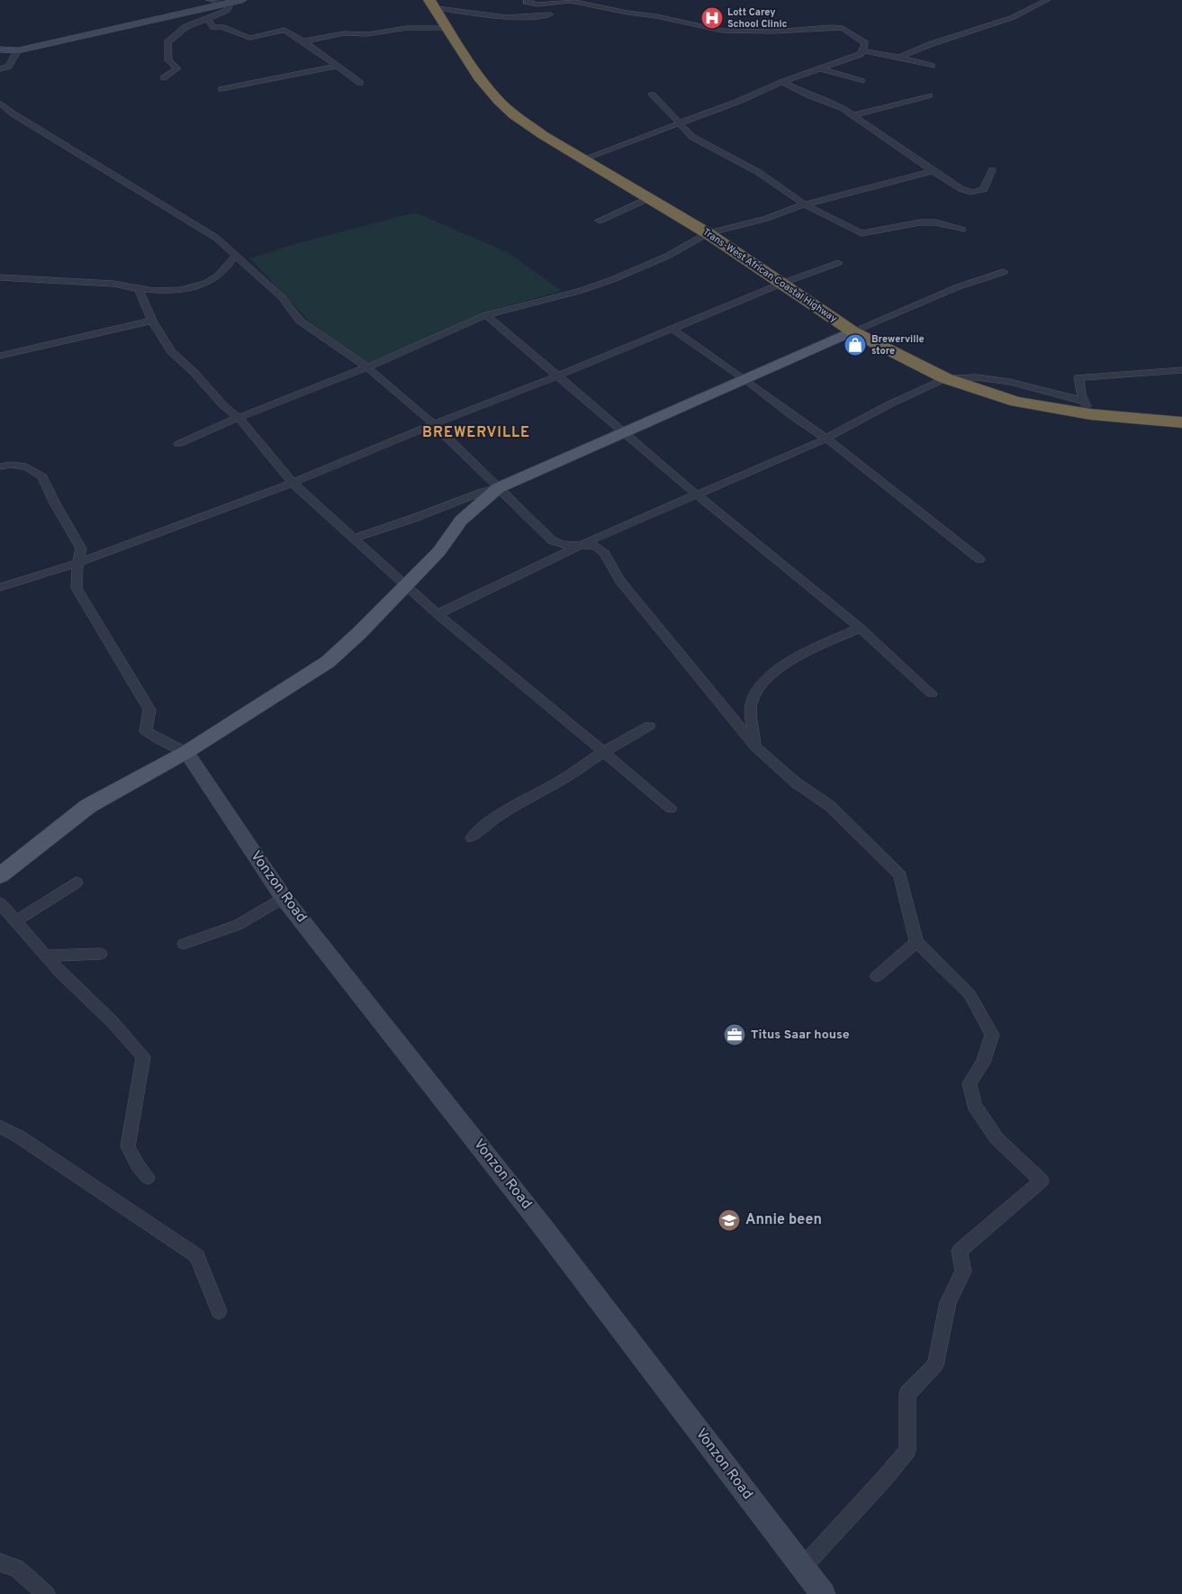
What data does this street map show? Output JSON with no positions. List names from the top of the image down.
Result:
{
  "streets": {
    "highway": ["Trans-West African Coastal Highway"],
    "street": ["Vonzon Road"]
  },
  "districts": ["BREWERVILLE"],
  "places": {
    "hospital": ["Lott Carey School Clinic"],
    "shop": ["Brewerville store"],
    "office": ["Titus Saar house"],
    "school or university": ["Annie been"]
  }
}
